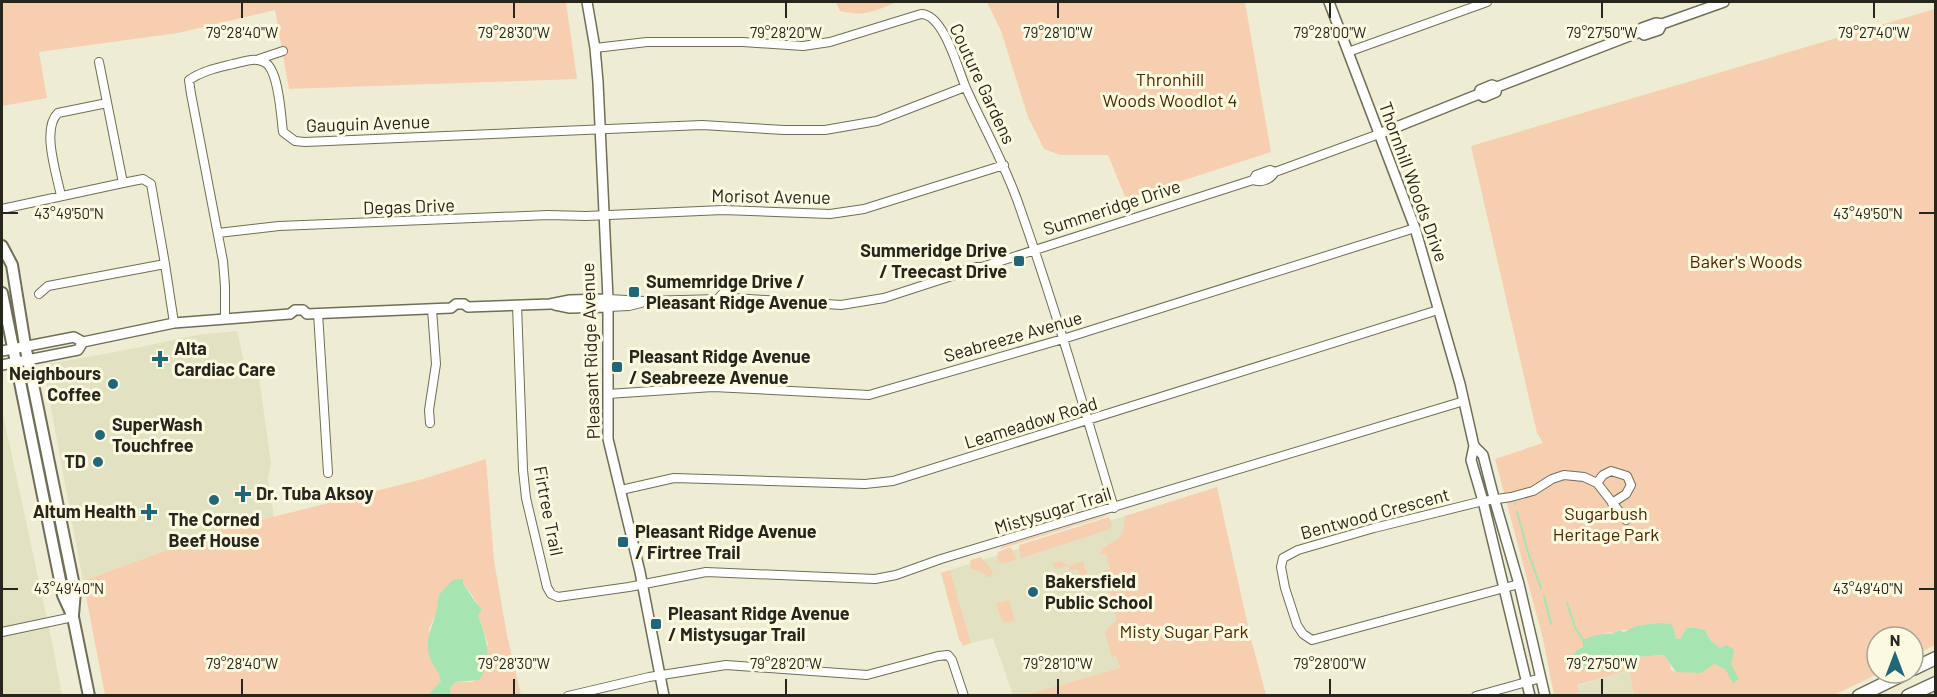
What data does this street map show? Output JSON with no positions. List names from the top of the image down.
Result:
{
  "streets": {
    "street": [
      "Couture Gardens",
      "Gauguin Avenue",
      "Thornhill Woods Drive",
      "Morisot Avenue",
      "Degas Drive",
      "Summeridge Drive",
      "Seabreeze Avenue",
      "Pleasant Ridge Avenue",
      "Leameadow Road",
      "Firtree Trail",
      "Mistysugar Trail",
      "Bentwood Crescent"
    ]
  },
  "crossings": [
    ["Couture Gardens", "Gauguin Avenue"],
    ["Couture Gardens", "Morisot Avenue"],
    ["Couture Gardens", "Summeridge Drive"],
    ["Couture Gardens", "Seabreeze Avenue"],
    ["Couture Gardens", "Pleasant Ridge Avenue"],
    ["Couture Gardens", "Leameadow Road"],
    ["Couture Gardens", "Mistysugar Trail"],
    ["Gauguin Avenue", "Pleasant Ridge Avenue"],
    ["Thornhill Woods Drive", "Summeridge Drive"],
    ["Thornhill Woods Drive", "Seabreeze Avenue"],
    ["Thornhill Woods Drive", "Leameadow Road"],
    ["Thornhill Woods Drive", "Mistysugar Trail"],
    ["Thornhill Woods Drive", "Bentwood Crescent"],
    ["Morisot Avenue", "Degas Drive"],
    ["Morisot Avenue", "Pleasant Ridge Avenue"],
    ["Degas Drive", "Pleasant Ridge Avenue"],
    ["Summeridge Drive", "Pleasant Ridge Avenue"],
    ["Summeridge Drive", "Firtree Trail"],
    ["Seabreeze Avenue", "Pleasant Ridge Avenue"],
    ["Pleasant Ridge Avenue", "Leameadow Road"],
    ["Pleasant Ridge Avenue", "Firtree Trail"],
    ["Pleasant Ridge Avenue", "Mistysugar Trail"],
    ["Firtree Trail", "Mistysugar Trail"]
  ],
  "parks": [
    "Thronhill Woods Woodlot 4",
    "Baker's Woods",
    "Sugarbush Heritage Park",
    "Misty Sugar Park"
  ],
  "places": {
    "transit": [
      "Summeridge Drive / Treecast Drive",
      "Sumemridge Drive / Pleasant Ridge Avenue",
      "Pleasant Ridge Avenue / Seabreeze Avenue",
      "Pleasant Ridge Avenue / Firtree Trail",
      "Pleasant Ridge Avenue / Mistysugar Trail"
    ],
    "health": ["Alta Cardiac Care", "Dr. Tuba Aksoy", "Altum Health"],
    "other": [
      "Neighbours Coffee",
      "SuperWash Touchfree",
      "TD",
      "The Corned Beef House",
      "Bakersfield Public School"
    ]
  },
  "north": "top",
  "coordinates": [
    "79°28'40\"W",
    "79°28'30\"W",
    "79°28'20\"W",
    "79°28'10\"W",
    "79°28'00\"W",
    "79°27'50\"W",
    "79°27'40\"W",
    "43°49'50\"N",
    "43°49'40\"N"
  ]
}
